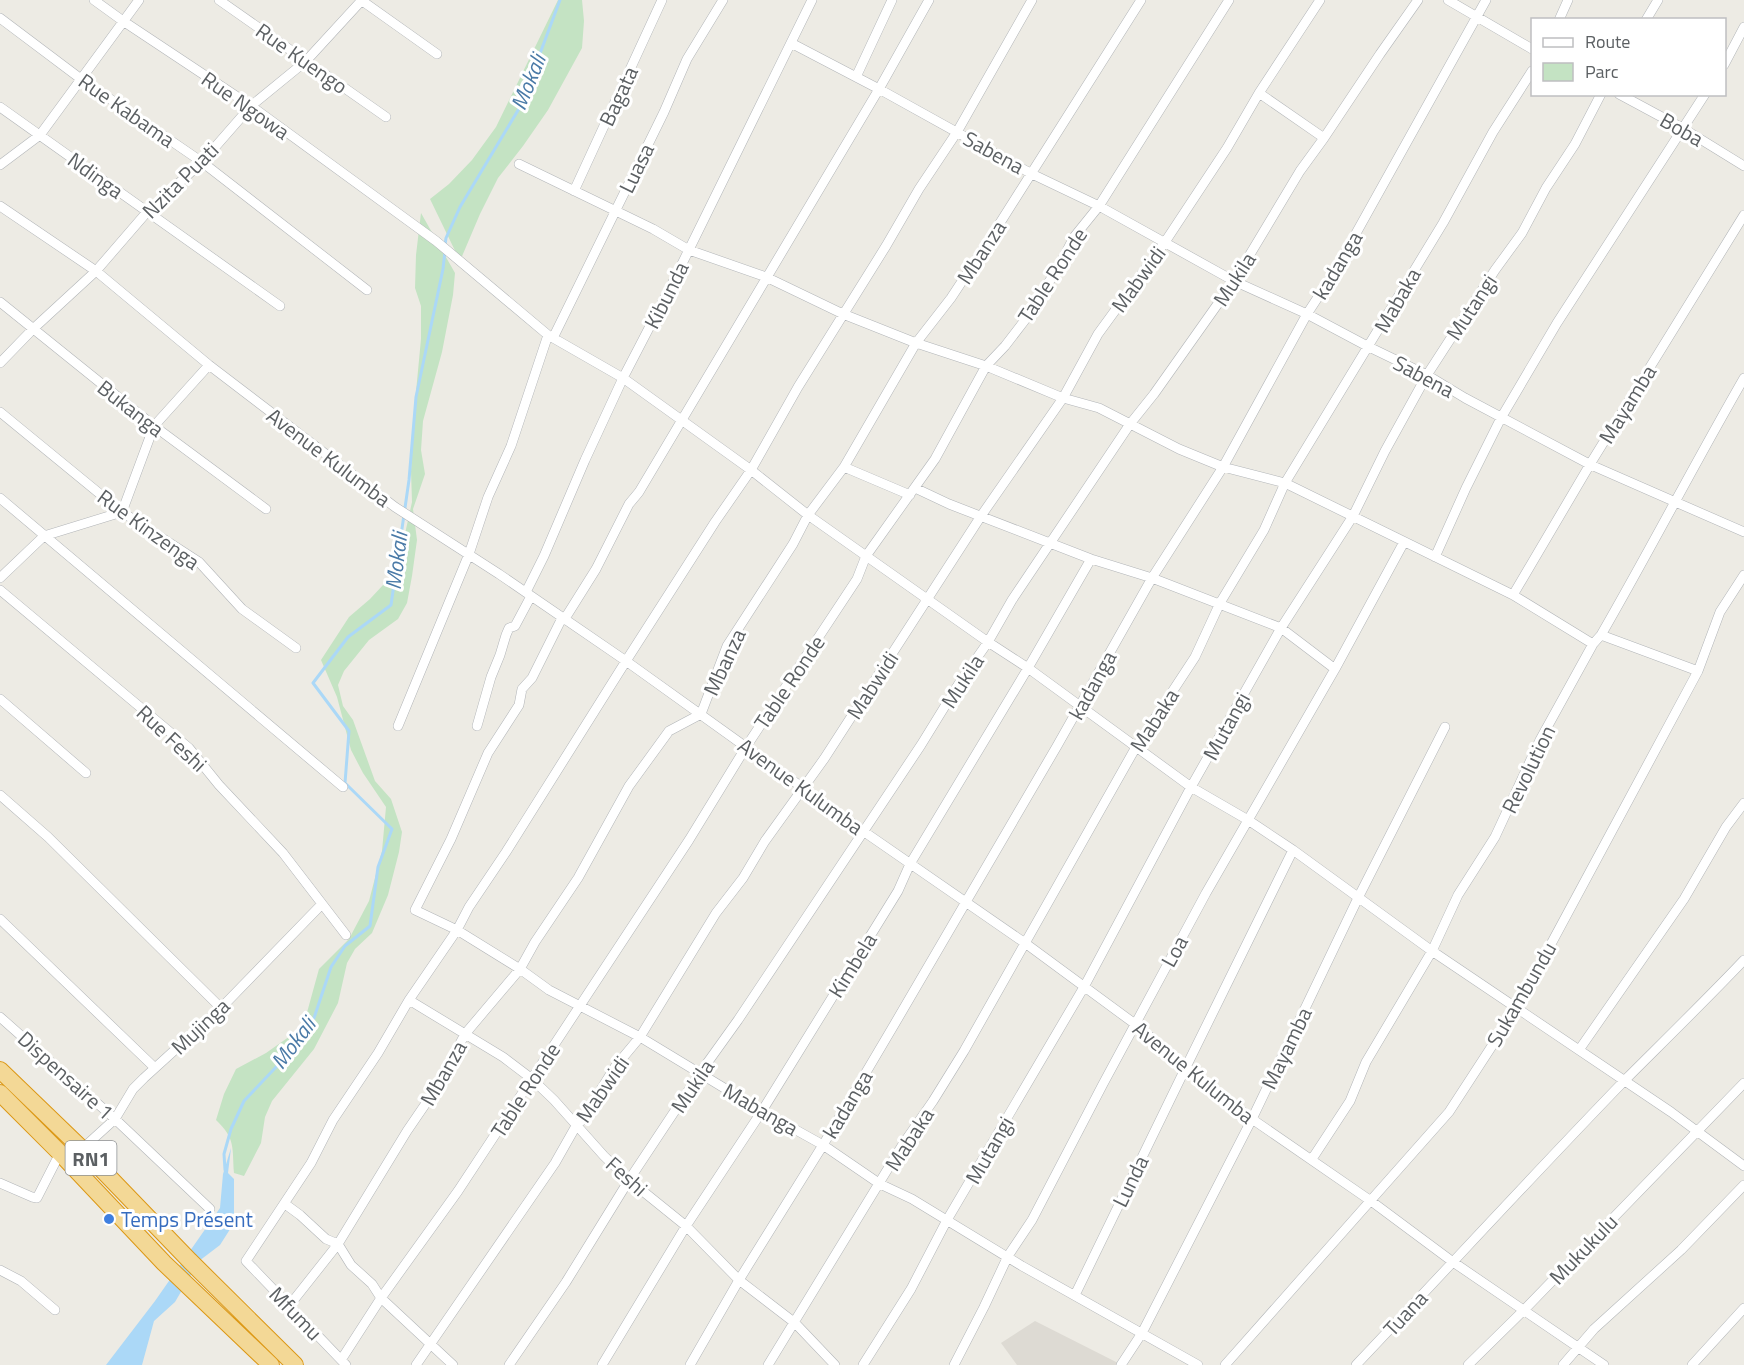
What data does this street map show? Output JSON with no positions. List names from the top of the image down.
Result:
{
  "streets": {
    "highway": ["RN1"],
    "street": [
      "Rue Kuengo",
      "Bagata",
      "Rue Ngowa",
      "Rue Kabama",
      "Boba",
      "Sabena",
      "Luasa",
      "Ndinga",
      "Nzita Puati",
      "Mbanza",
      "kadanga",
      "Table Ronde",
      "Mabwidi",
      "Mukila",
      "Kibunda",
      "Mabaka",
      "Mutangi",
      "Mayamba",
      "Bukanga",
      "Avenue Kulumba",
      "Rue Kinzenga",
      "Rue Feshi",
      "Revolution",
      "Loa",
      "Kimbela",
      "Sukambundu",
      "Mujinga",
      "Dispensaire 1",
      "Mabanga",
      "Feshi",
      "Lunda",
      "Mukukulu",
      "Mfumu",
      "Tuana"
    ]
  },
  "crossings": [
    ["Rue Kuengo", "Nzita Puati"],
    ["Rue Ngowa", "Luasa"],
    ["Rue Ngowa", "Nzita Puati"],
    ["Rue Ngowa", "Mbanza"],
    ["Rue Ngowa", "kadanga"],
    ["Rue Ngowa", "Table Ronde"],
    ["Rue Ngowa", "Mabwidi"],
    ["Rue Ngowa", "Mukila"],
    ["Rue Ngowa", "Kibunda"],
    ["Rue Ngowa", "Mabaka"],
    ["Rue Ngowa", "Mutangi"],
    ["Rue Ngowa", "Mayamba"],
    ["Rue Ngowa", "Revolution"],
    ["Rue Ngowa", "Loa"],
    ["Rue Ngowa", "Kimbela"],
    ["Rue Ngowa", "Sukambundu"],
    ["Rue Ngowa", "Lunda"],
    ["Rue Ngowa", "Mukukulu"],
    ["Rue Kabama", "Nzita Puati"],
    ["Sabena", "Mbanza"],
    ["Sabena", "kadanga"],
    ["Sabena", "Table Ronde"],
    ["Sabena", "Mabwidi"],
    ["Sabena", "Mukila"],
    ["Sabena", "Kibunda"],
    ["Sabena", "Mabaka"],
    ["Sabena", "Mutangi"],
    ["Sabena", "Mayamba"],
    ["Sabena", "Revolution"],
    ["Luasa", "Avenue Kulumba"],
    ["Ndinga", "Nzita Puati"],
    ["Nzita Puati", "Bukanga"],
    ["Nzita Puati", "Avenue Kulumba"],
    ["Mbanza", "Avenue Kulumba"],
    ["Mbanza", "Mabanga"],
    ["Mbanza", "Feshi"],
    ["Mbanza", "Mfumu"],
    ["kadanga", "Avenue Kulumba"],
    ["kadanga", "Mabanga"],
    ["kadanga", "Feshi"],
    ["Table Ronde", "Avenue Kulumba"],
    ["Table Ronde", "Mabanga"],
    ["Table Ronde", "Feshi"],
    ["Table Ronde", "Mfumu"],
    ["Mabwidi", "Avenue Kulumba"],
    ["Mabwidi", "Mabanga"],
    ["Mabwidi", "Feshi"],
    ["Mukila", "Avenue Kulumba"],
    ["Mukila", "Mabanga"],
    ["Mukila", "Feshi"],
    ["Kibunda", "Avenue Kulumba"],
    ["Mabaka", "Avenue Kulumba"],
    ["Mabaka", "Mabanga"],
    ["Mabaka", "Feshi"],
    ["Mutangi", "Avenue Kulumba"],
    ["Mutangi", "Mabanga"],
    ["Mayamba", "Avenue Kulumba"],
    ["Mayamba", "Mabanga"],
    ["Avenue Kulumba", "Revolution"],
    ["Avenue Kulumba", "Loa"],
    ["Avenue Kulumba", "Kimbela"],
    ["Avenue Kulumba", "Sukambundu"],
    ["Avenue Kulumba", "Mabanga"],
    ["Avenue Kulumba", "Lunda"],
    ["Avenue Kulumba", "Mukukulu"],
    ["Avenue Kulumba", "Tuana"],
    ["Rue Feshi", "Mujinga"],
    ["Loa", "Mabanga"],
    ["Kimbela", "Mabanga"],
    ["Kimbela", "Feshi"],
    ["Mujinga", "Dispensaire 1"],
    ["Mujinga", "RN1"],
    ["Mabanga", "Lunda"]
  ],
  "water": ["Mokali"],
  "places": ["Temps Présent"],
  "legend": ["Route", "Parc"]
}
